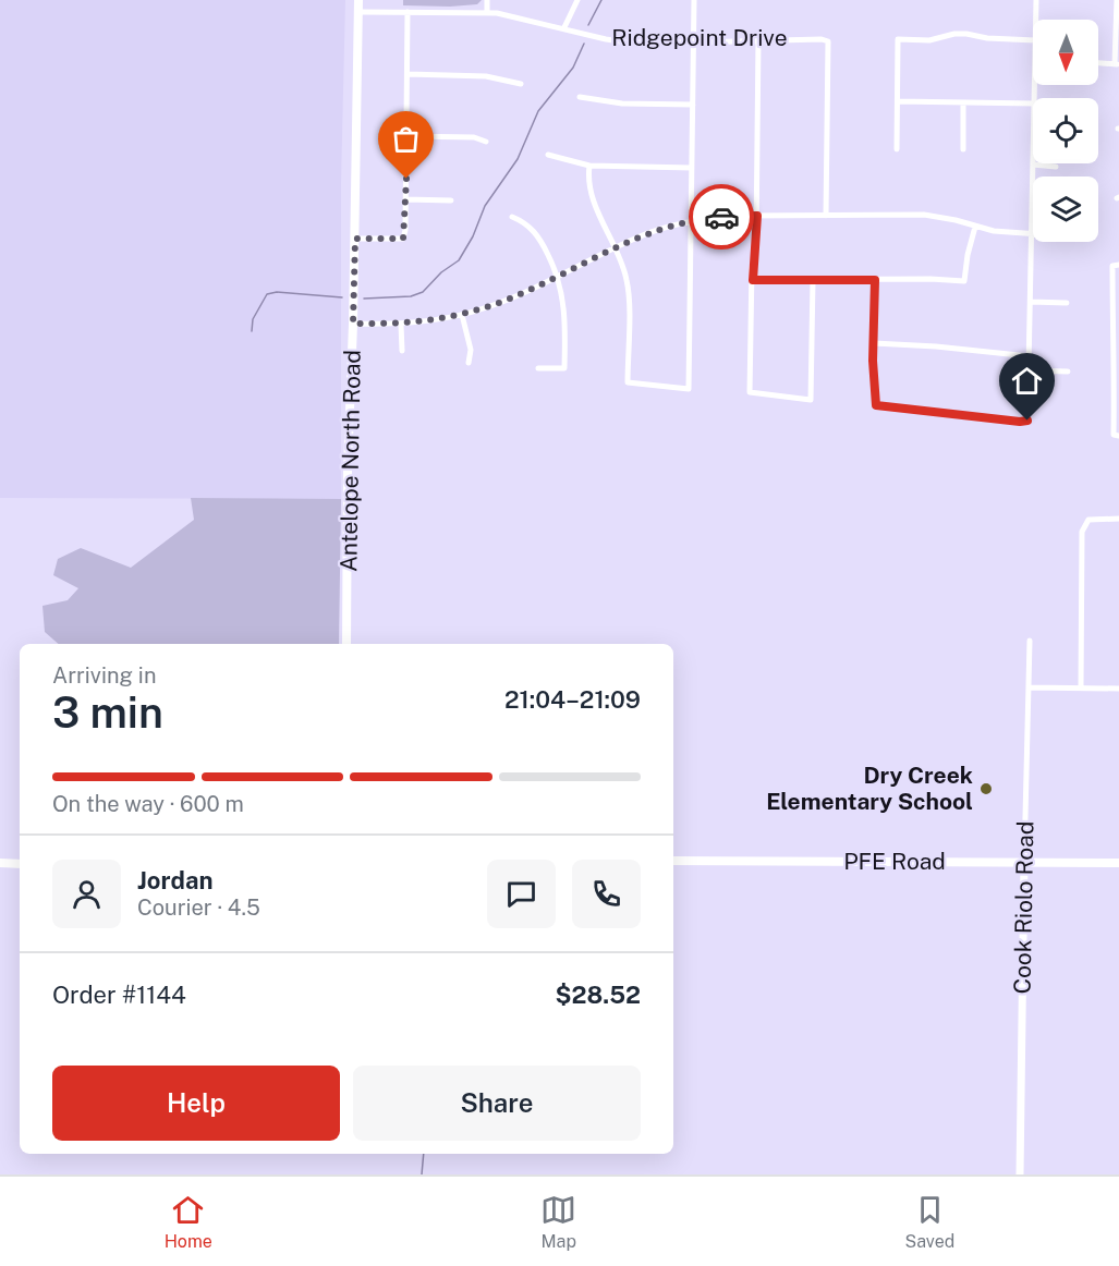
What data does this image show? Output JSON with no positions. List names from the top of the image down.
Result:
{
  "streets": {
    "main road": ["Antelope North Road", "PFE Road"],
    "street": ["Ridgepoint Drive", "Cook Riolo Road"]
  },
  "crossings": [
    ["Ridgepoint Drive", "Antelope North Road"],
    ["PFE Road", "Cook Riolo Road"]
  ],
  "places": ["Dry Creek Elementary School"],
  "north": "bottom",
  "page": {
    "heading": ["3 min", "Arriving in", "21:04–21:09"],
    "panel": [
      "Jordan",
      "Courier · 4.5",
      "Order #1144",
      "$28.52"
    ],
    "bar": "On the way · 600 m",
    "buttons": ["Help", "Share"],
    "tabs": ["Home", "Map", "Saved"]
  }
}
